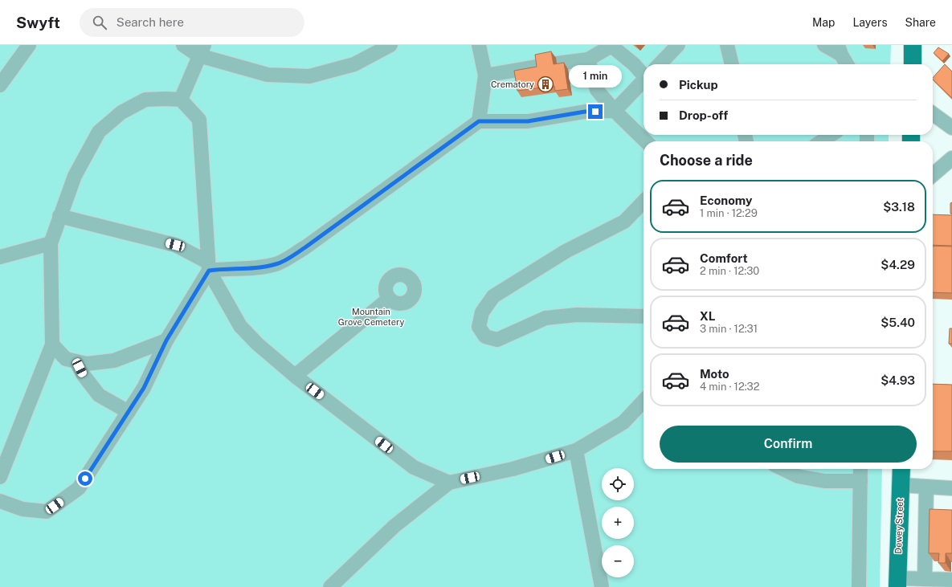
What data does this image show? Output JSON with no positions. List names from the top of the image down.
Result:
{
  "streets": {
    "main road": ["Dewey Street"]
  },
  "parks": ["Mountain Grove Cemetery"],
  "places": {
    "building": ["Crematory"]
  },
  "page": {
    "header": "Swyft",
    "search": "Search here",
    "nav": ["Map", "Layers", "Share"],
    "banner": ["Pickup", "Drop-off"],
    "bubble": "1 min",
    "heading": "Choose a ride",
    "list": [
      {
        "name": "Economy",
        "note": "1 min · 12:29",
        "value": "$3.18"
      },
      {
        "name": "Comfort",
        "note": "2 min · 12:30",
        "value": "$4.29"
      },
      {
        "name": "XL",
        "note": "3 min · 12:31",
        "value": "$5.40"
      },
      {
        "name": "Moto",
        "note": "4 min · 12:32",
        "value": "$4.93"
      }
    ],
    "buttons": "Confirm",
    "map_buttons": ["+", "−"]
  }
}
